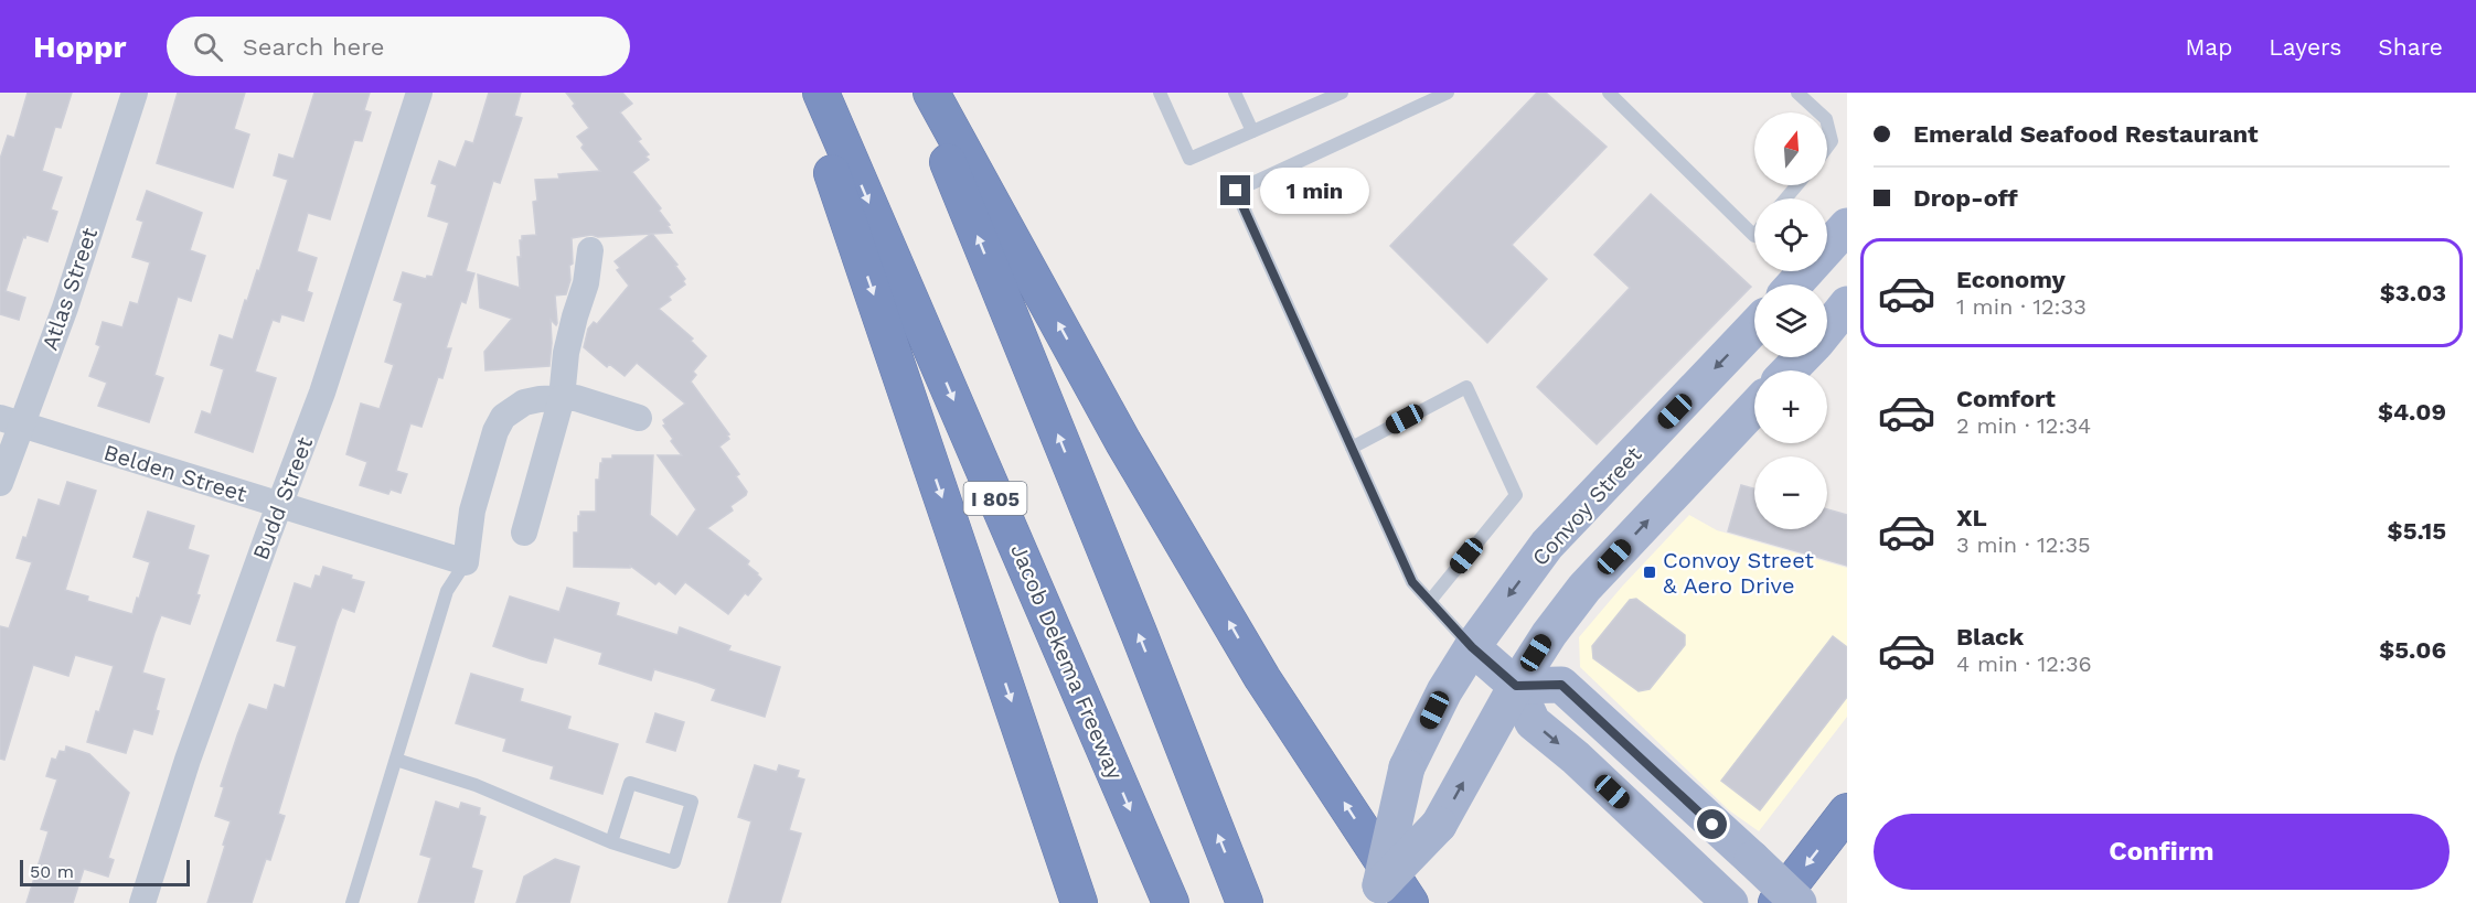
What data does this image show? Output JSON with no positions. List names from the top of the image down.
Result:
{
  "streets": {
    "highway": ["I 805", "Jacob Dekema Freeway"],
    "main road": ["Convoy Street"],
    "street": ["Atlas Street", "Belden Street", "Budd Street"]
  },
  "crossings": [
    ["Atlas Street", "Belden Street"],
    ["Belden Street", "Budd Street"]
  ],
  "places": {
    "transit": ["Convoy Street & Aero Drive"]
  },
  "scale_bar": "50 m",
  "north": "top",
  "page": {
    "header": "Hoppr",
    "search": "Search here",
    "nav": ["Map", "Layers", "Share"],
    "banner": ["Emerald Seafood Restaurant", "Drop-off"],
    "map_buttons": ["+", "−"],
    "bubble": "1 min",
    "list": [
      {
        "name": "Economy",
        "note": "1 min · 12:33",
        "value": "$3.03"
      },
      {
        "name": "Comfort",
        "note": "2 min · 12:34",
        "value": "$4.09"
      },
      {
        "name": "XL",
        "note": "3 min · 12:35",
        "value": "$5.15"
      },
      {
        "name": "Black",
        "note": "4 min · 12:36",
        "value": "$5.06"
      }
    ],
    "buttons": "Confirm",
    "scale": "50 m"
  }
}
